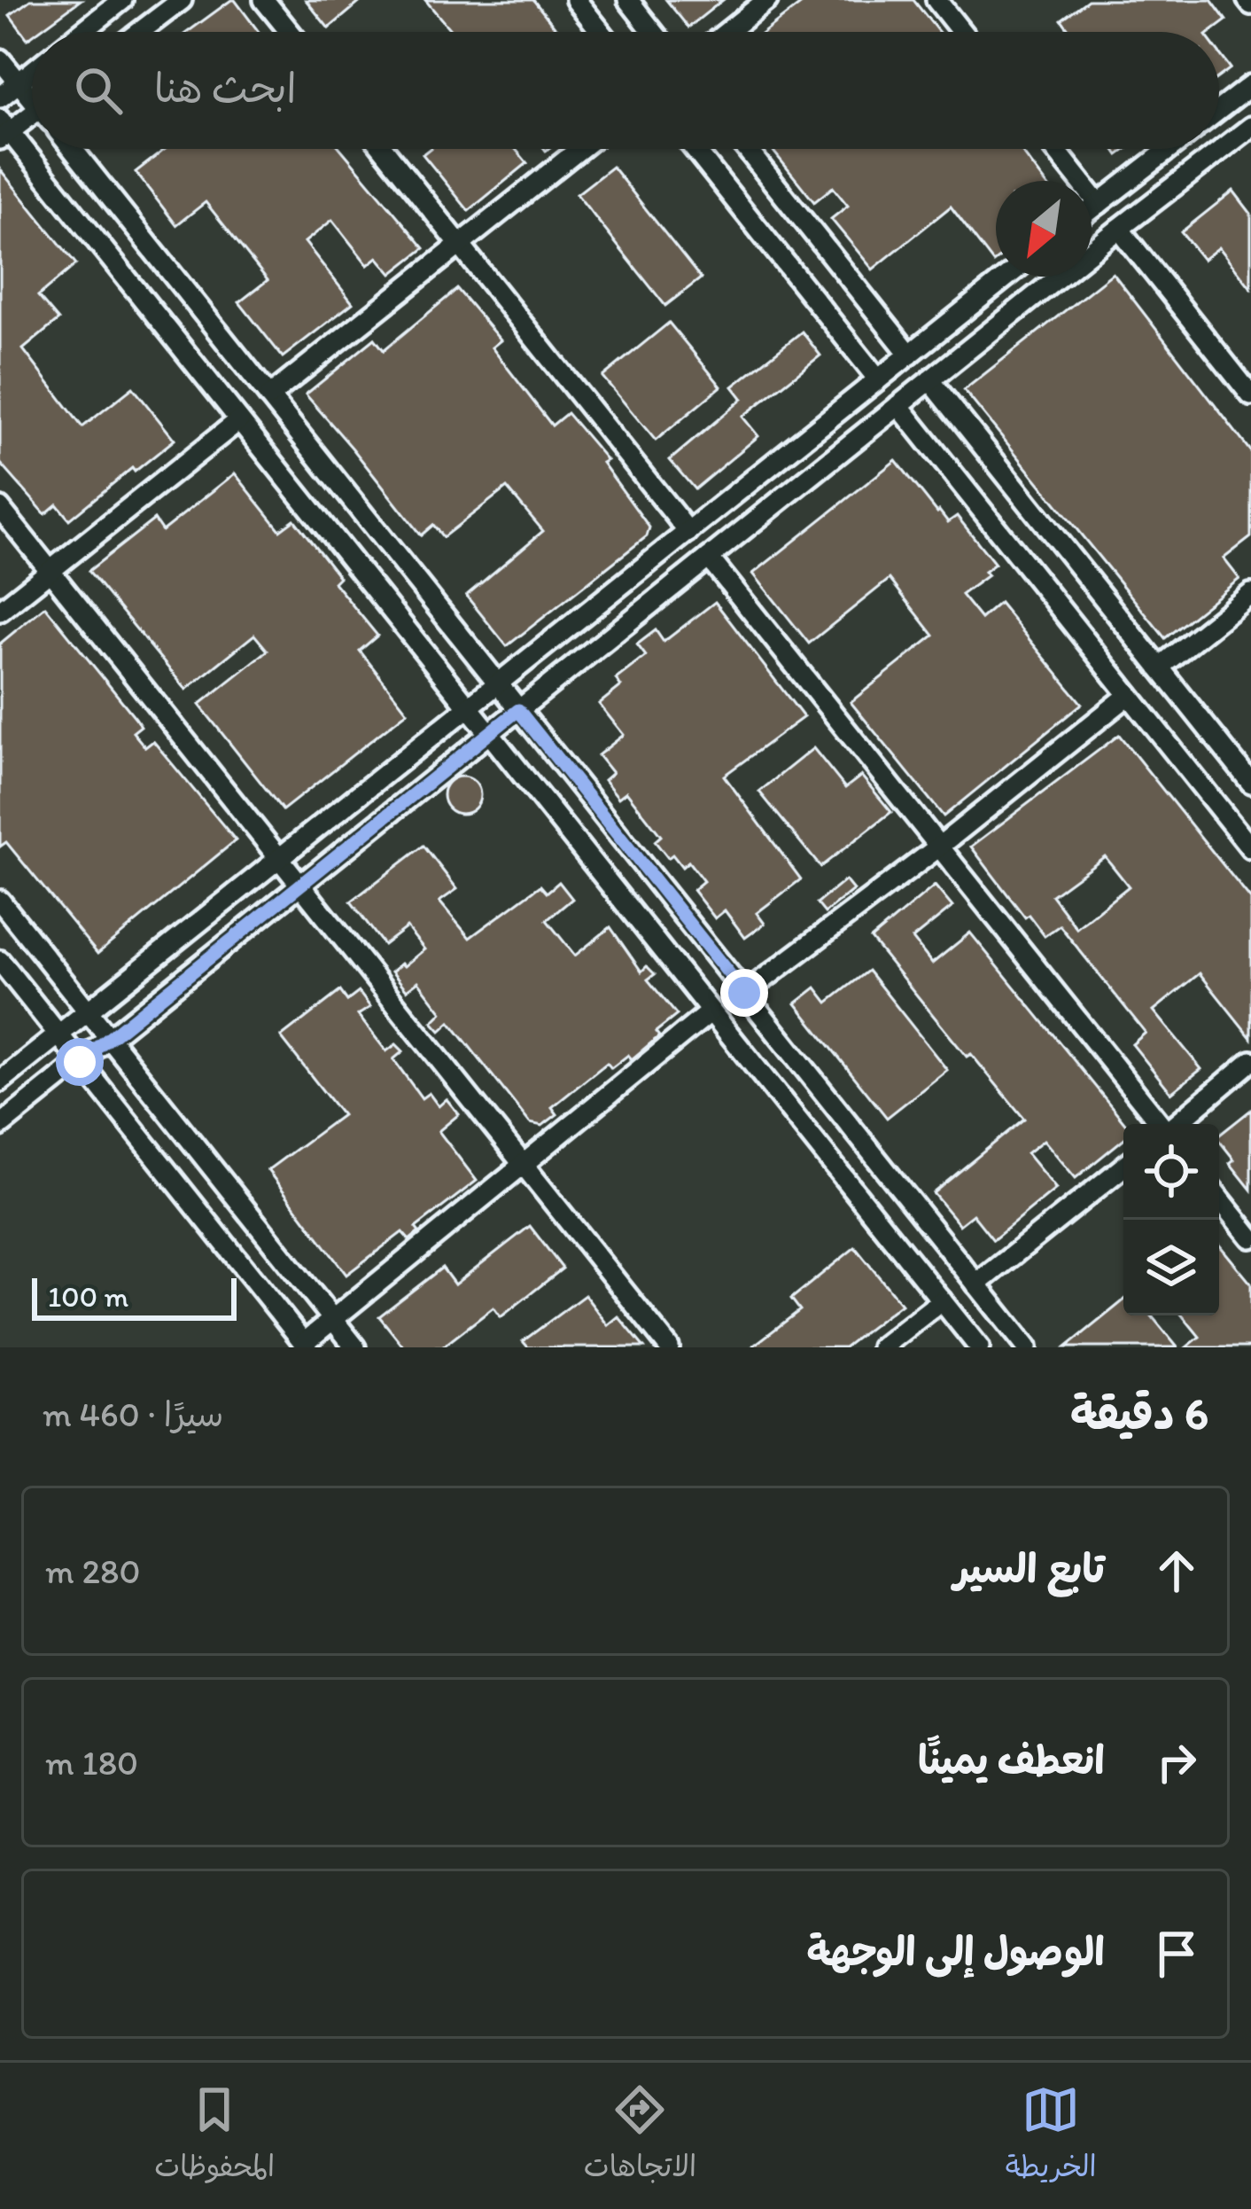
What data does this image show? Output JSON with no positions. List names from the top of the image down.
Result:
{
  "scale_bar": "100 m",
  "north": "bottom left",
  "page": {
    "search": "ابحث هنا",
    "scale": "100 m",
    "heading": ["6 دقيقة", "سيرًا · 460 m"],
    "list": [
      ["تابع السير", "280 m"],
      ["انعطف يمينًا", "180 m"],
      "الوصول إلى الوجهة"
    ],
    "nav": ["الخريطة", "الاتجاهات", "المحفوظات"]
  }
}
